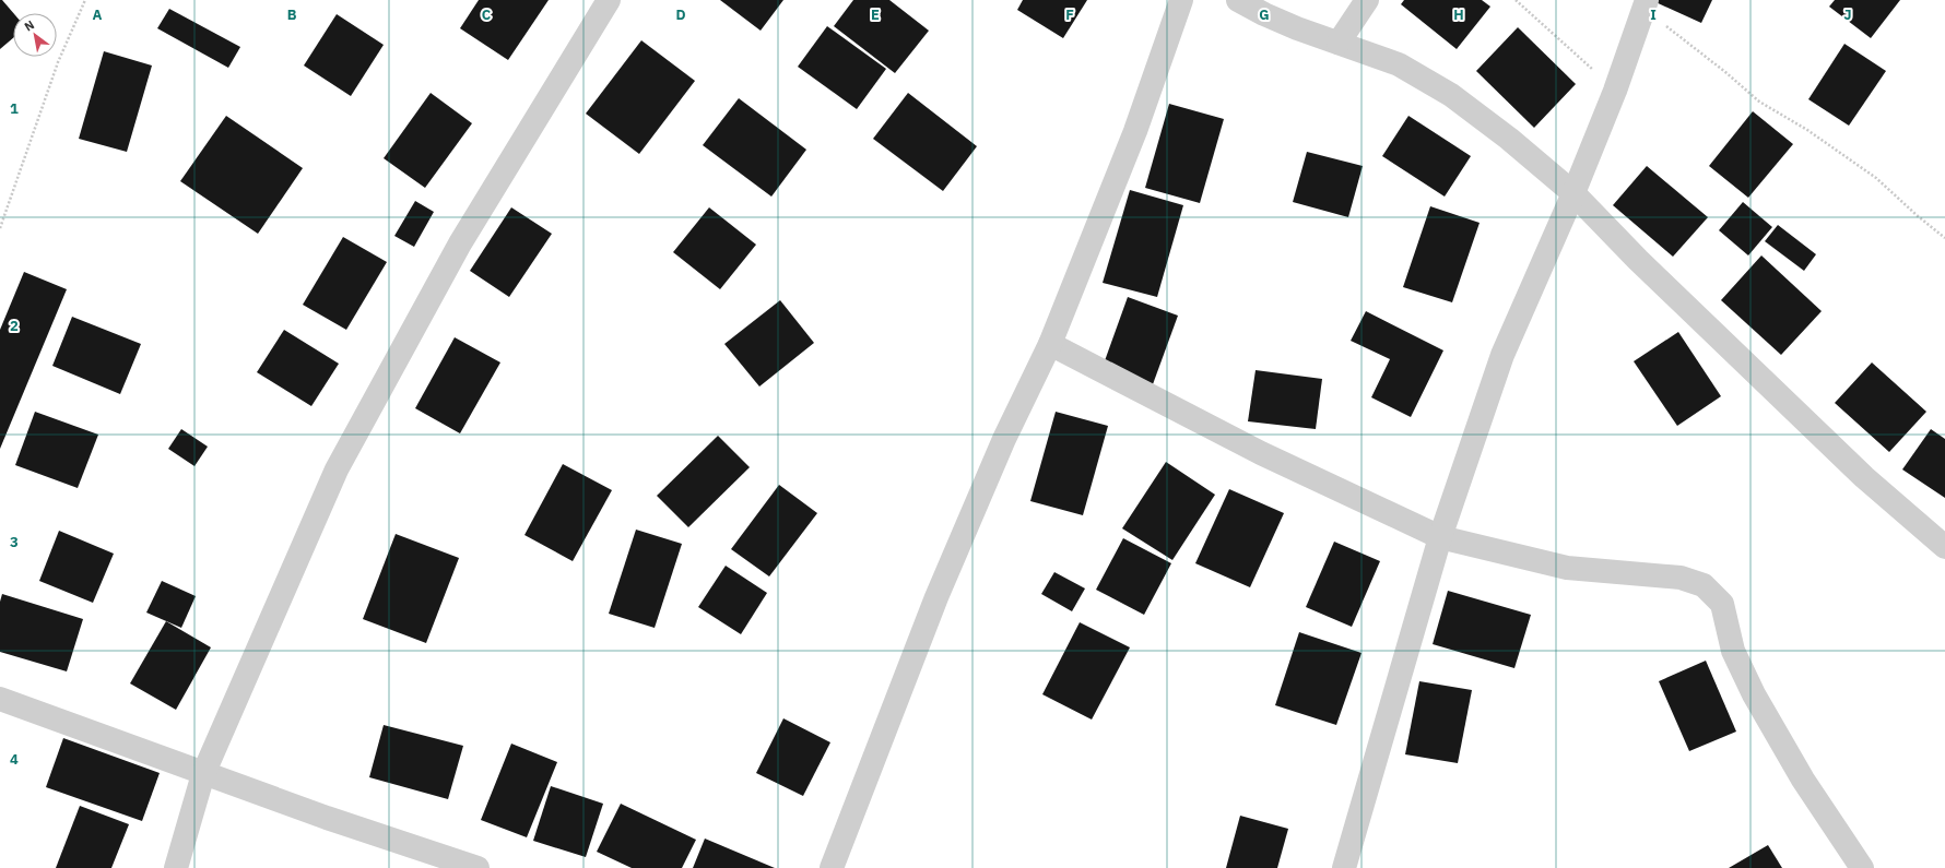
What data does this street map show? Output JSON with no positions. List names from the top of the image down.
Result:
{
  "north": "top left",
  "grid": {
    "columns": [
      "A",
      "B",
      "C",
      "D",
      "E",
      "F",
      "G",
      "H",
      "I",
      "J"
    ],
    "rows": [
      "1",
      "2",
      "3",
      "4"
    ]
  }
}
